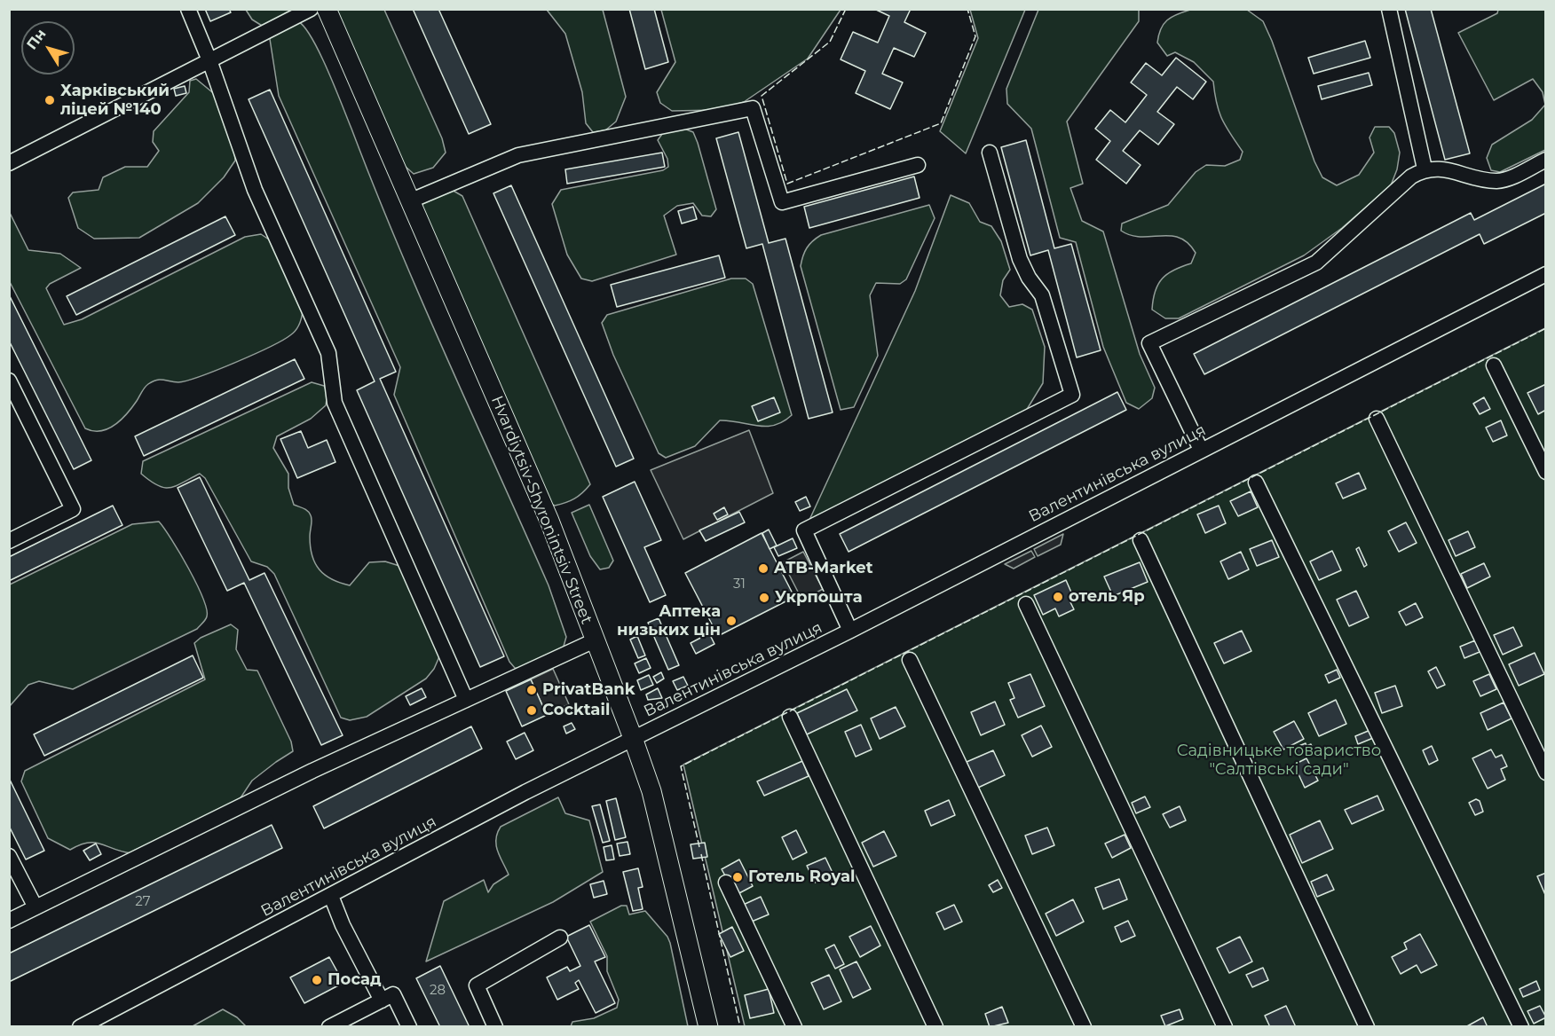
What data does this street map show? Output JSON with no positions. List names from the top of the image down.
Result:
{
  "streets": {
    "main road": ["Hvardiytsiv-Shyronintsiv Street"],
    "street": ["Валентинівська вулиця"]
  },
  "crossings": [
    ["Валентинівська вулиця", "Hvardiytsiv-Shyronintsiv Street"]
  ],
  "parks": ["Садівницьке товариство \"Салтівські сади\""],
  "places": [
    "Харківський ліцей №140",
    "ATB-Market",
    "отель Яр",
    "Укрпошта",
    "Аптека низьких цін",
    "PrivatBank",
    "Cocktail",
    "Готель Royal",
    "Посад"
  ],
  "house_numbers": ["31", "27", "28"],
  "north": "top left"
}
